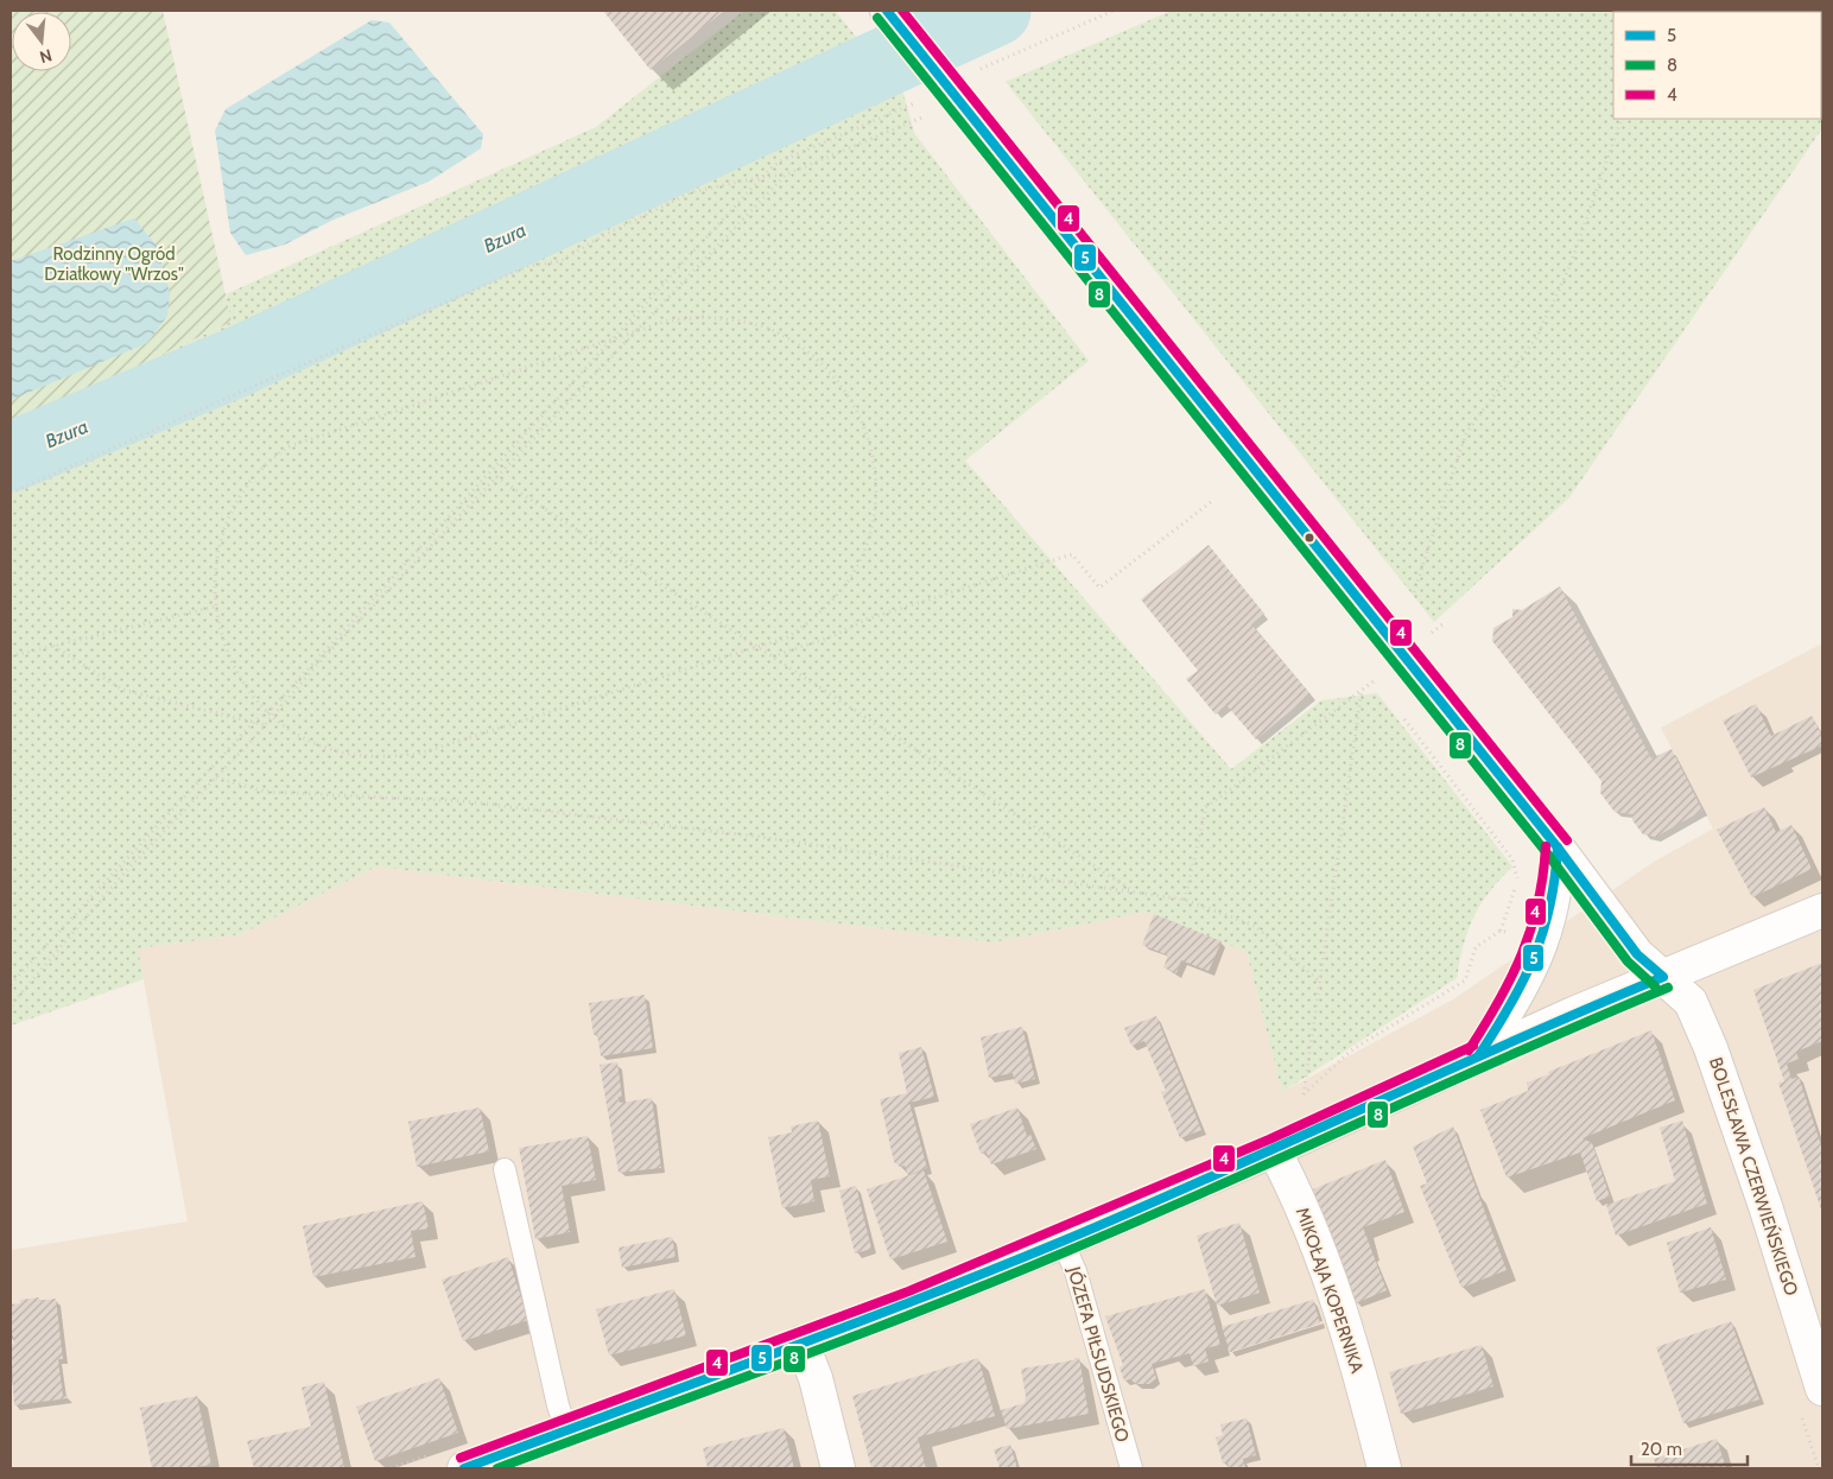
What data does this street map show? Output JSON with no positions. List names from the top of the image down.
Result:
{
  "streets": {
    "street": ["BOLESŁAWA CZERWIEŃSKIEGO", "MIKOŁAJA KOPERNIKA"],
    "lane": ["JÓZEFA PIŁSUDSKIEGO"]
  },
  "water": ["Bzura"],
  "parks": ["Rodzinny Ogród Działkowy \"Wrzos\""],
  "lines": ["transit line 5", "transit line 4", "transit line 8"],
  "legend": ["5", "8", "4"],
  "scale_bar": "20 m",
  "north": "bottom"
}
